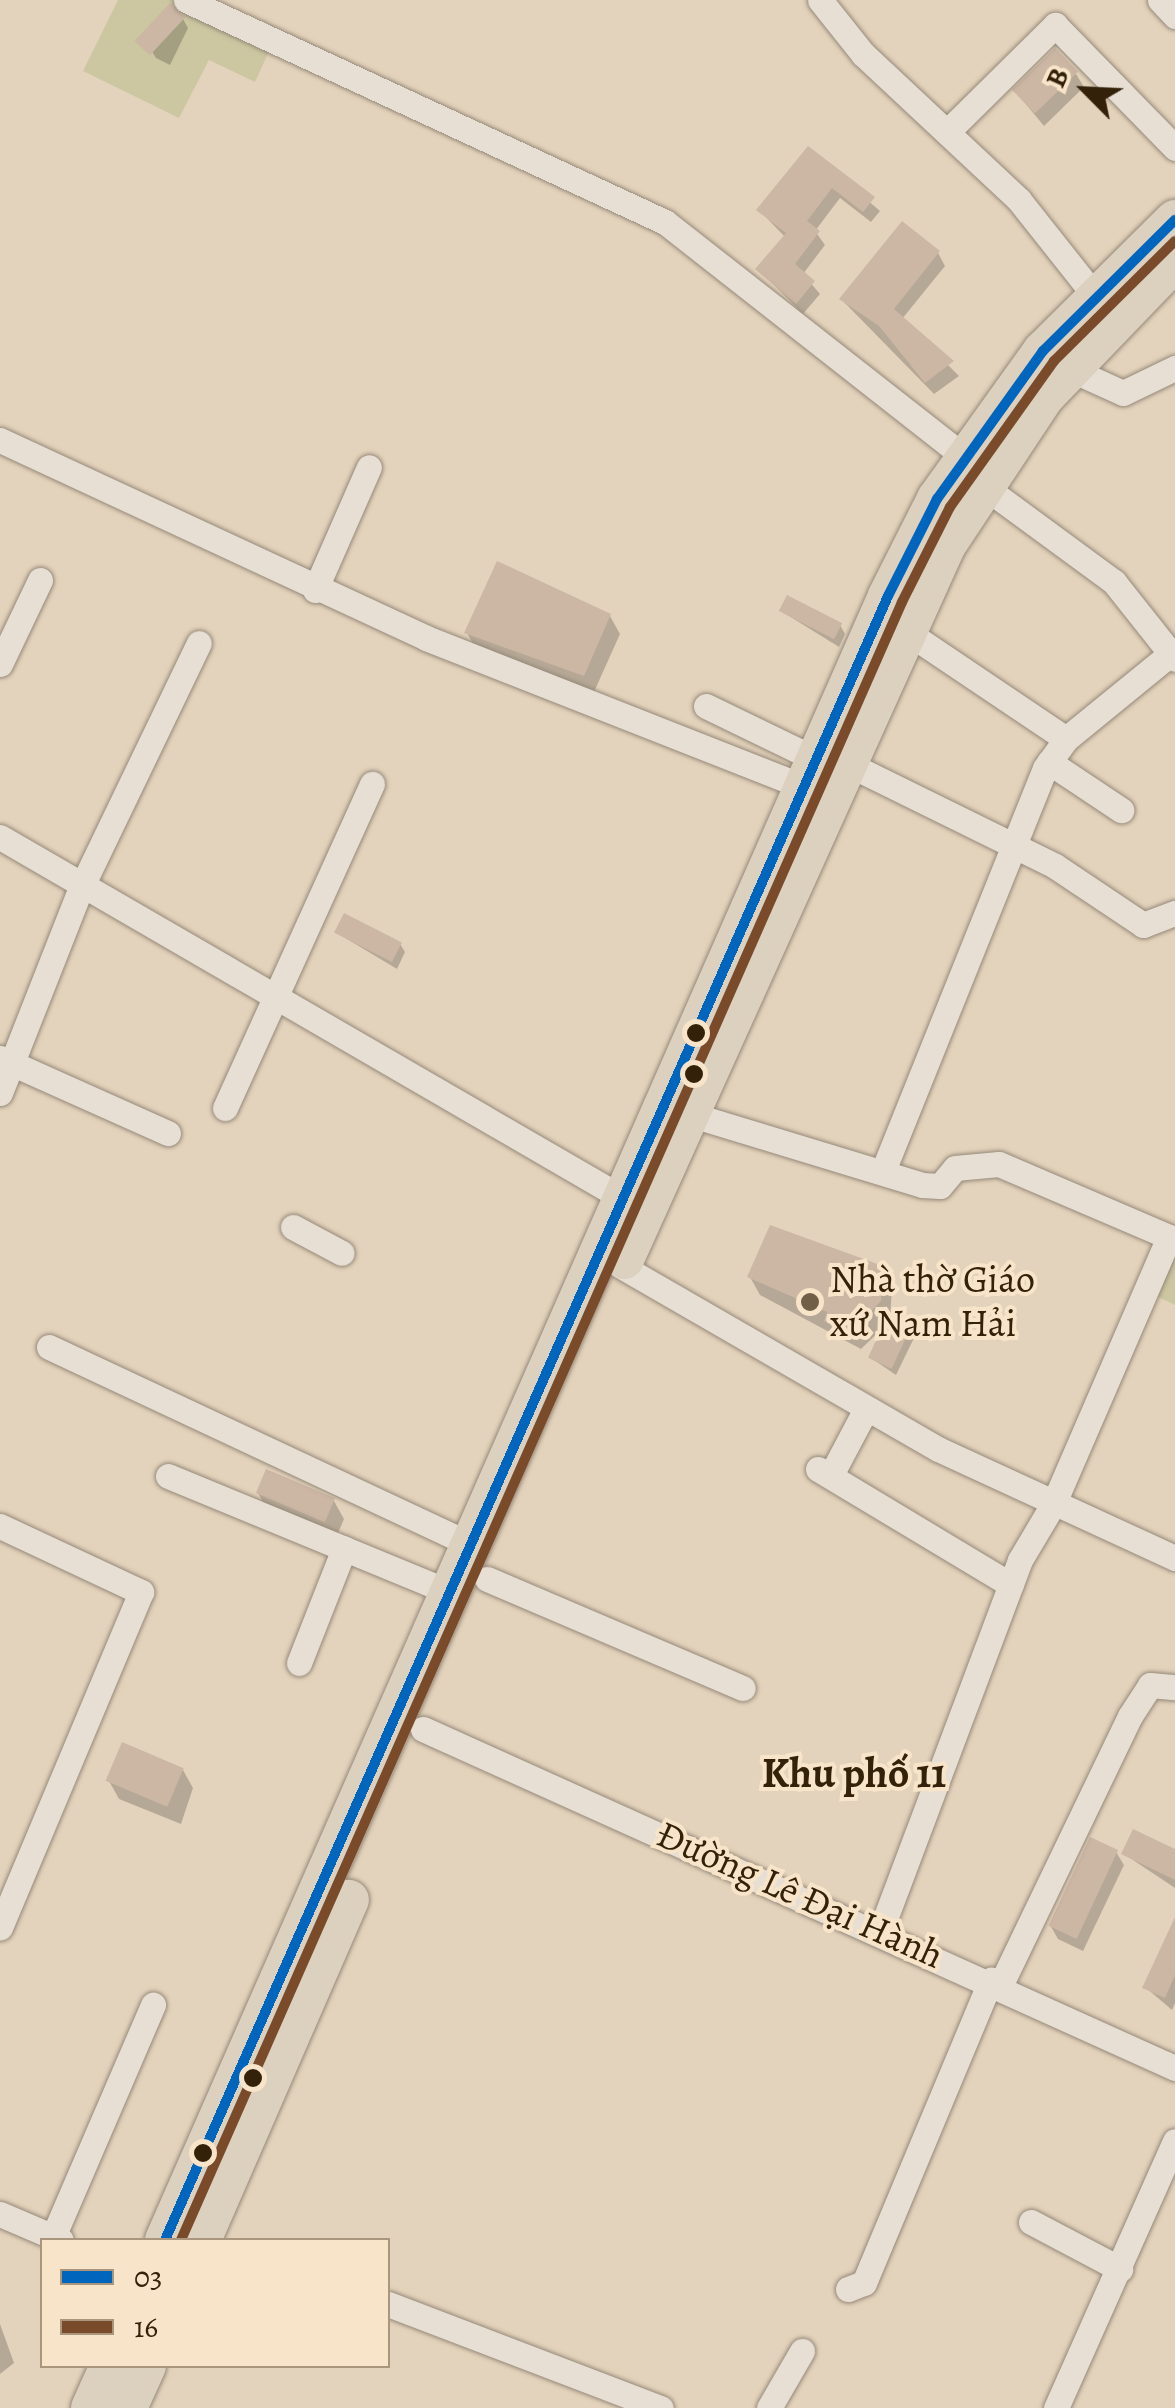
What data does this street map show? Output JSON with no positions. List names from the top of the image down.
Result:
{
  "streets": {
    "street": ["Đường Lê Đại Hành"]
  },
  "districts": ["Khu phố 11"],
  "places": ["Nhà thờ Giáo xứ Nam Hải"],
  "lines": ["transit line 03", "transit line 16"],
  "legend": ["03", "16"],
  "north": "top left"
}
